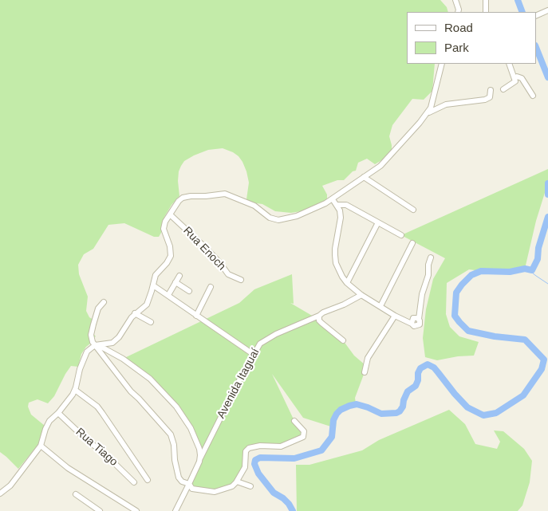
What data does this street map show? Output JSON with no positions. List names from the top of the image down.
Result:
{
  "streets": {
    "street": ["Rua Enoch", "Avenida Itaguaí", "Rua Tiago"]
  },
  "legend": ["Road", "Park"]
}
